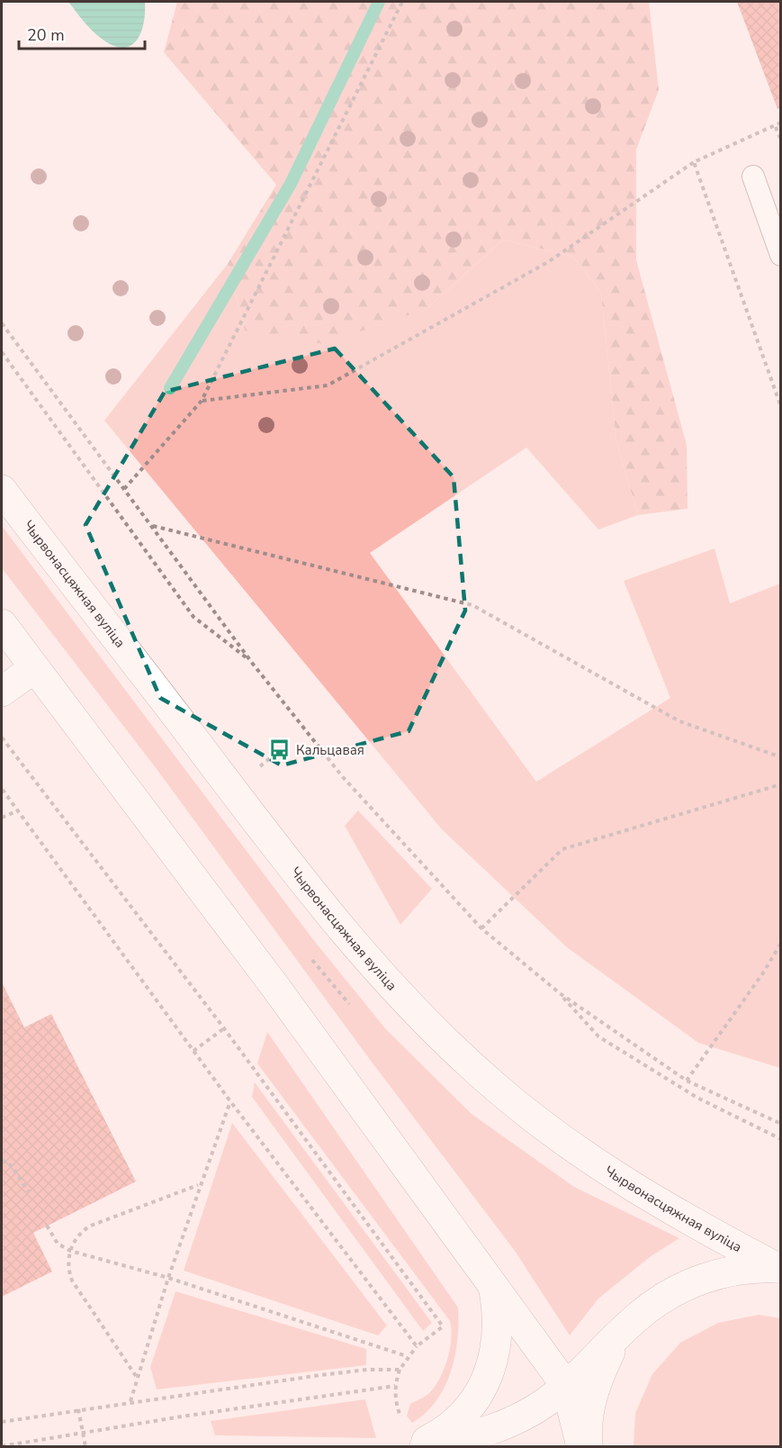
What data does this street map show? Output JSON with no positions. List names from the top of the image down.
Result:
{
  "streets": {
    "main road": ["Чырвонасцяжная вуліца"]
  },
  "places": {
    "bus stop": ["Кальцавая"]
  },
  "scale_bar": "20 m"
}
